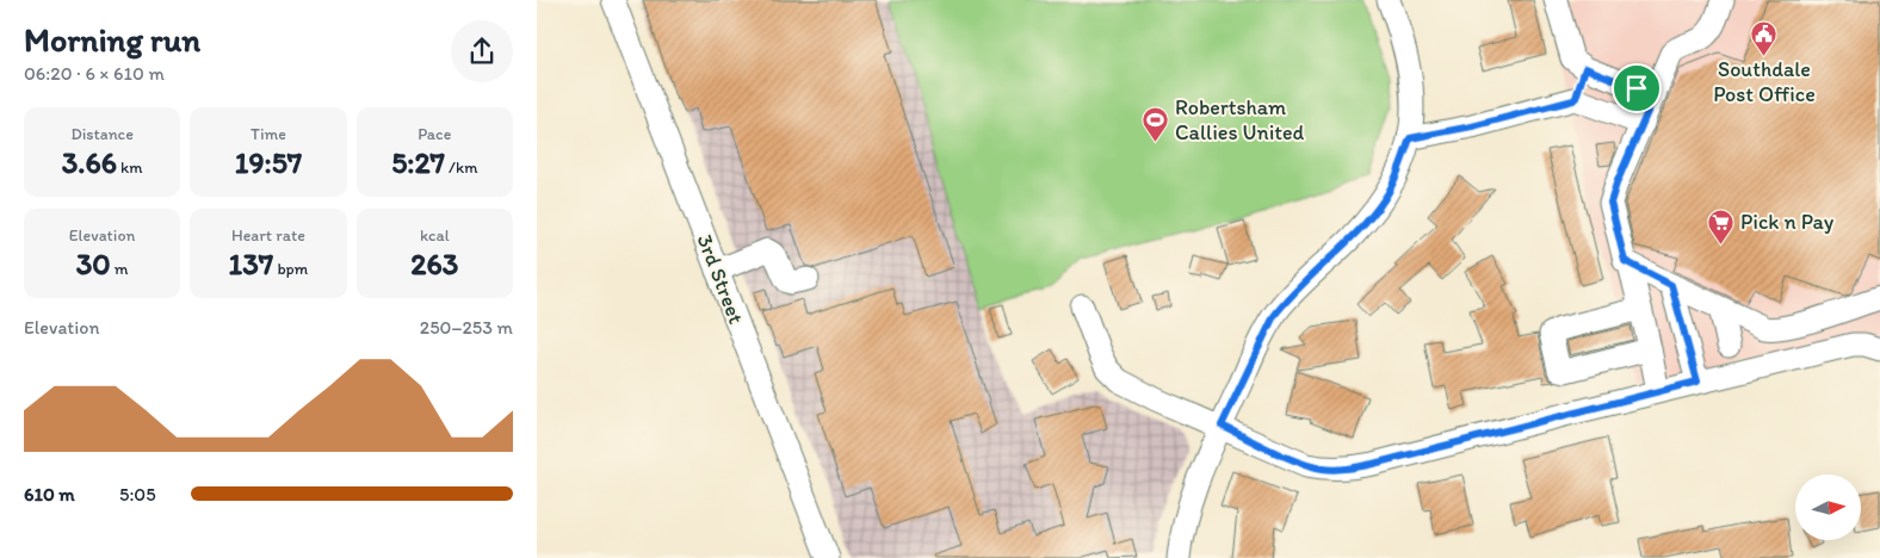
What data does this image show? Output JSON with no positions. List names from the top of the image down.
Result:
{
  "streets": {
    "street": ["3rd Street"]
  },
  "places": {
    "public building": ["Southdale Post Office"],
    "sports": ["Robertsham Callies United"],
    "supermarket": ["Pick n Pay"]
  },
  "north": "right",
  "page": {
    "heading": ["Morning run", "06:20 · 6 × 610 m"],
    "stats": [
      ["Distance", "3.66 km"],
      ["Time", "19:57"],
      ["Pace", "5:27 /km"],
      ["Elevation", "30 m"],
      ["Heart rate", "137 bpm"],
      ["kcal", "263"]
    ],
    "chart": ["Elevation", "250–253 m"],
    "list": [
      {
        "name": "610 m",
        "note": "5:05"
      }
    ]
  }
}
